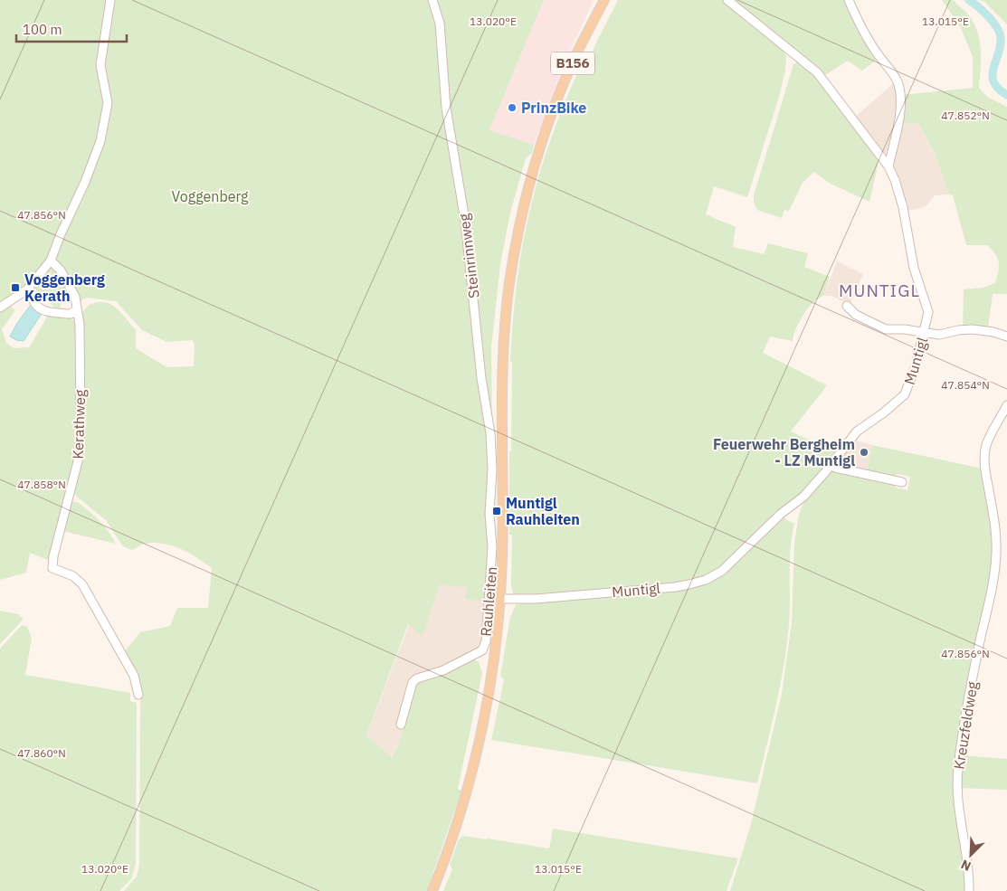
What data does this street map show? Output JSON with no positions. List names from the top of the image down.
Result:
{
  "streets": {
    "main road": ["B156"],
    "street": [
      "Steinrinnweg",
      "Muntigl",
      "Kerathweg",
      "Rauhleiten",
      "Kreuzfeldweg"
    ]
  },
  "crossings": [
    ["B156", "Muntigl"],
    ["Steinrinnweg", "Rauhleiten"]
  ],
  "districts": ["MUNTIGL"],
  "parks": ["Voggenberg"],
  "places": {
    "other": ["PrinzBike", "Feuerwehr Bergheim - LZ Muntigl"],
    "transit": ["Voggenberg Kerath", "Muntigl Rauhleiten"]
  },
  "scale_bar": "100 m",
  "north": "bottom left",
  "coordinates": [
    "13.020°E",
    "13.015°E",
    "47.852°N",
    "47.856°N",
    "47.854°N",
    "47.858°N",
    "47.860°N"
  ]
}
